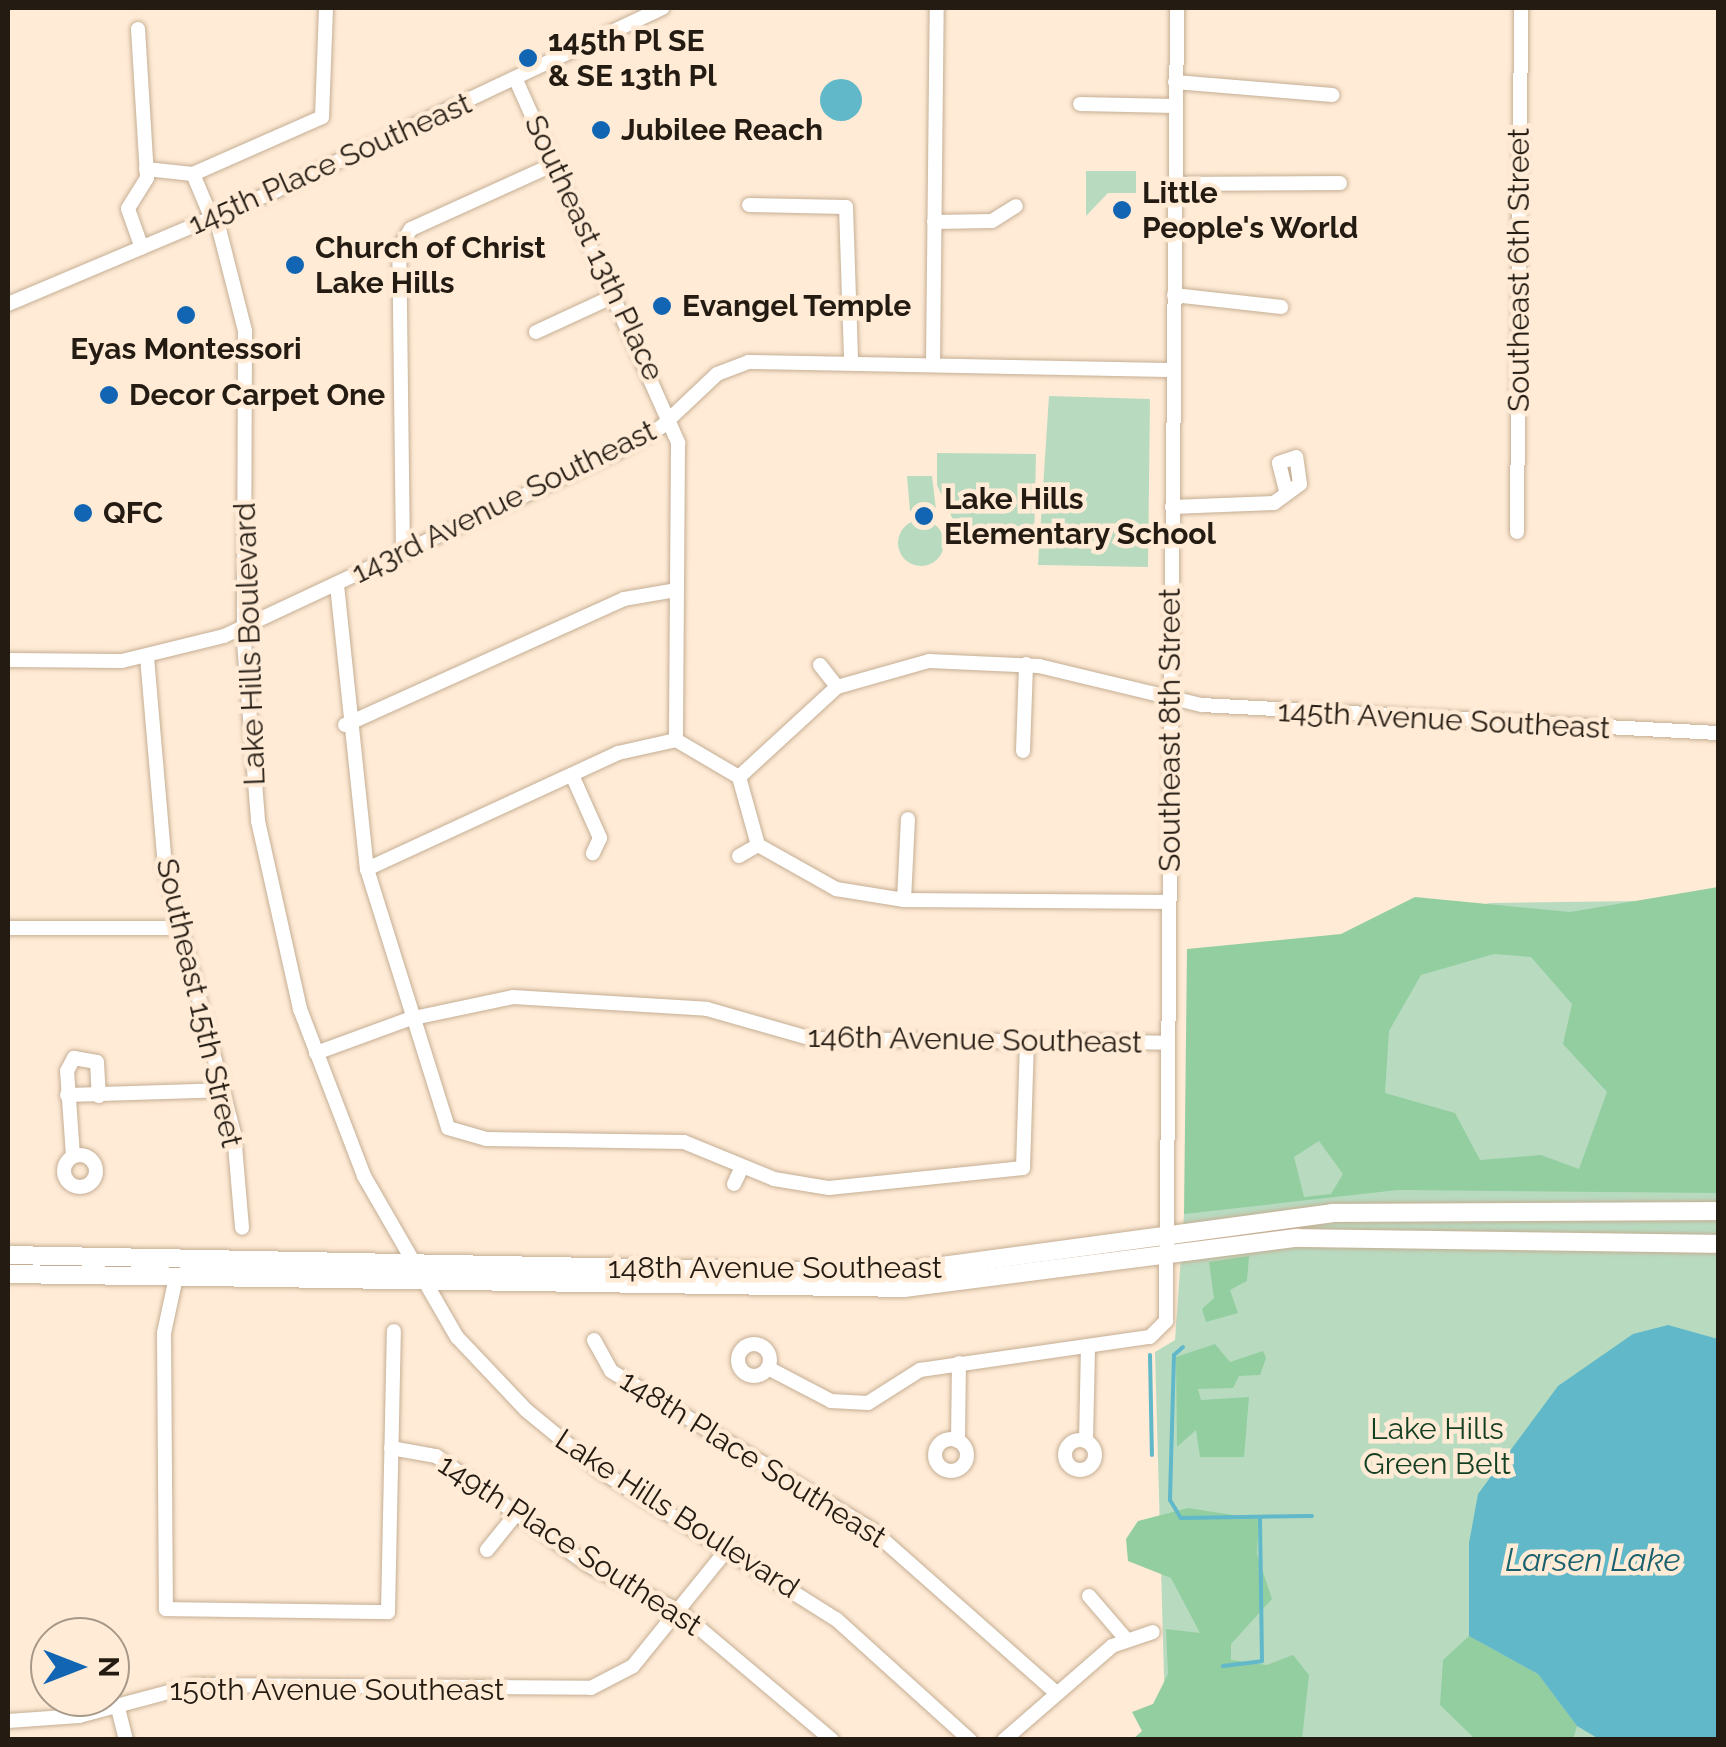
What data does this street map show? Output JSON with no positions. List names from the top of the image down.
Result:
{
  "streets": {
    "main road": ["148th Avenue Southeast"],
    "street": [
      "145th Place Southeast",
      "Southeast 13th Place",
      "Southeast 6th Street",
      "143rd Avenue Southeast",
      "Lake Hills Boulevard",
      "145th Avenue Southeast",
      "Southeast 8th Street",
      "Southeast 15th Street",
      "146th Avenue Southeast",
      "148th Place Southeast",
      "149th Place Southeast",
      "150th Avenue Southeast"
    ]
  },
  "crossings": [
    ["145th Place Southeast", "Southeast 13th Place"],
    ["145th Place Southeast", "Lake Hills Boulevard"],
    ["Southeast 13th Place", "143rd Avenue Southeast"],
    ["143rd Avenue Southeast", "Lake Hills Boulevard"],
    ["143rd Avenue Southeast", "Southeast 8th Street"],
    ["143rd Avenue Southeast", "Southeast 15th Street"],
    ["Lake Hills Boulevard", "146th Avenue Southeast"],
    ["Lake Hills Boulevard", "148th Avenue Southeast"],
    ["145th Avenue Southeast", "Southeast 8th Street"],
    ["Southeast 8th Street", "146th Avenue Southeast"],
    ["Southeast 8th Street", "148th Avenue Southeast"],
    ["148th Avenue Southeast", "149th Place Southeast"],
    ["149th Place Southeast", "150th Avenue Southeast"]
  ],
  "water": ["Larsen Lake"],
  "parks": ["Lake Hills Green Belt"],
  "places": [
    "145th Pl SE & SE 13th Pl",
    "Jubilee Reach",
    "Little People's World",
    "Church of Christ Lake Hills",
    "Evangel Temple",
    "Eyas Montessori",
    "Decor Carpet One",
    "QFC",
    "Lake Hills Elementary School"
  ],
  "north": "right"
}
